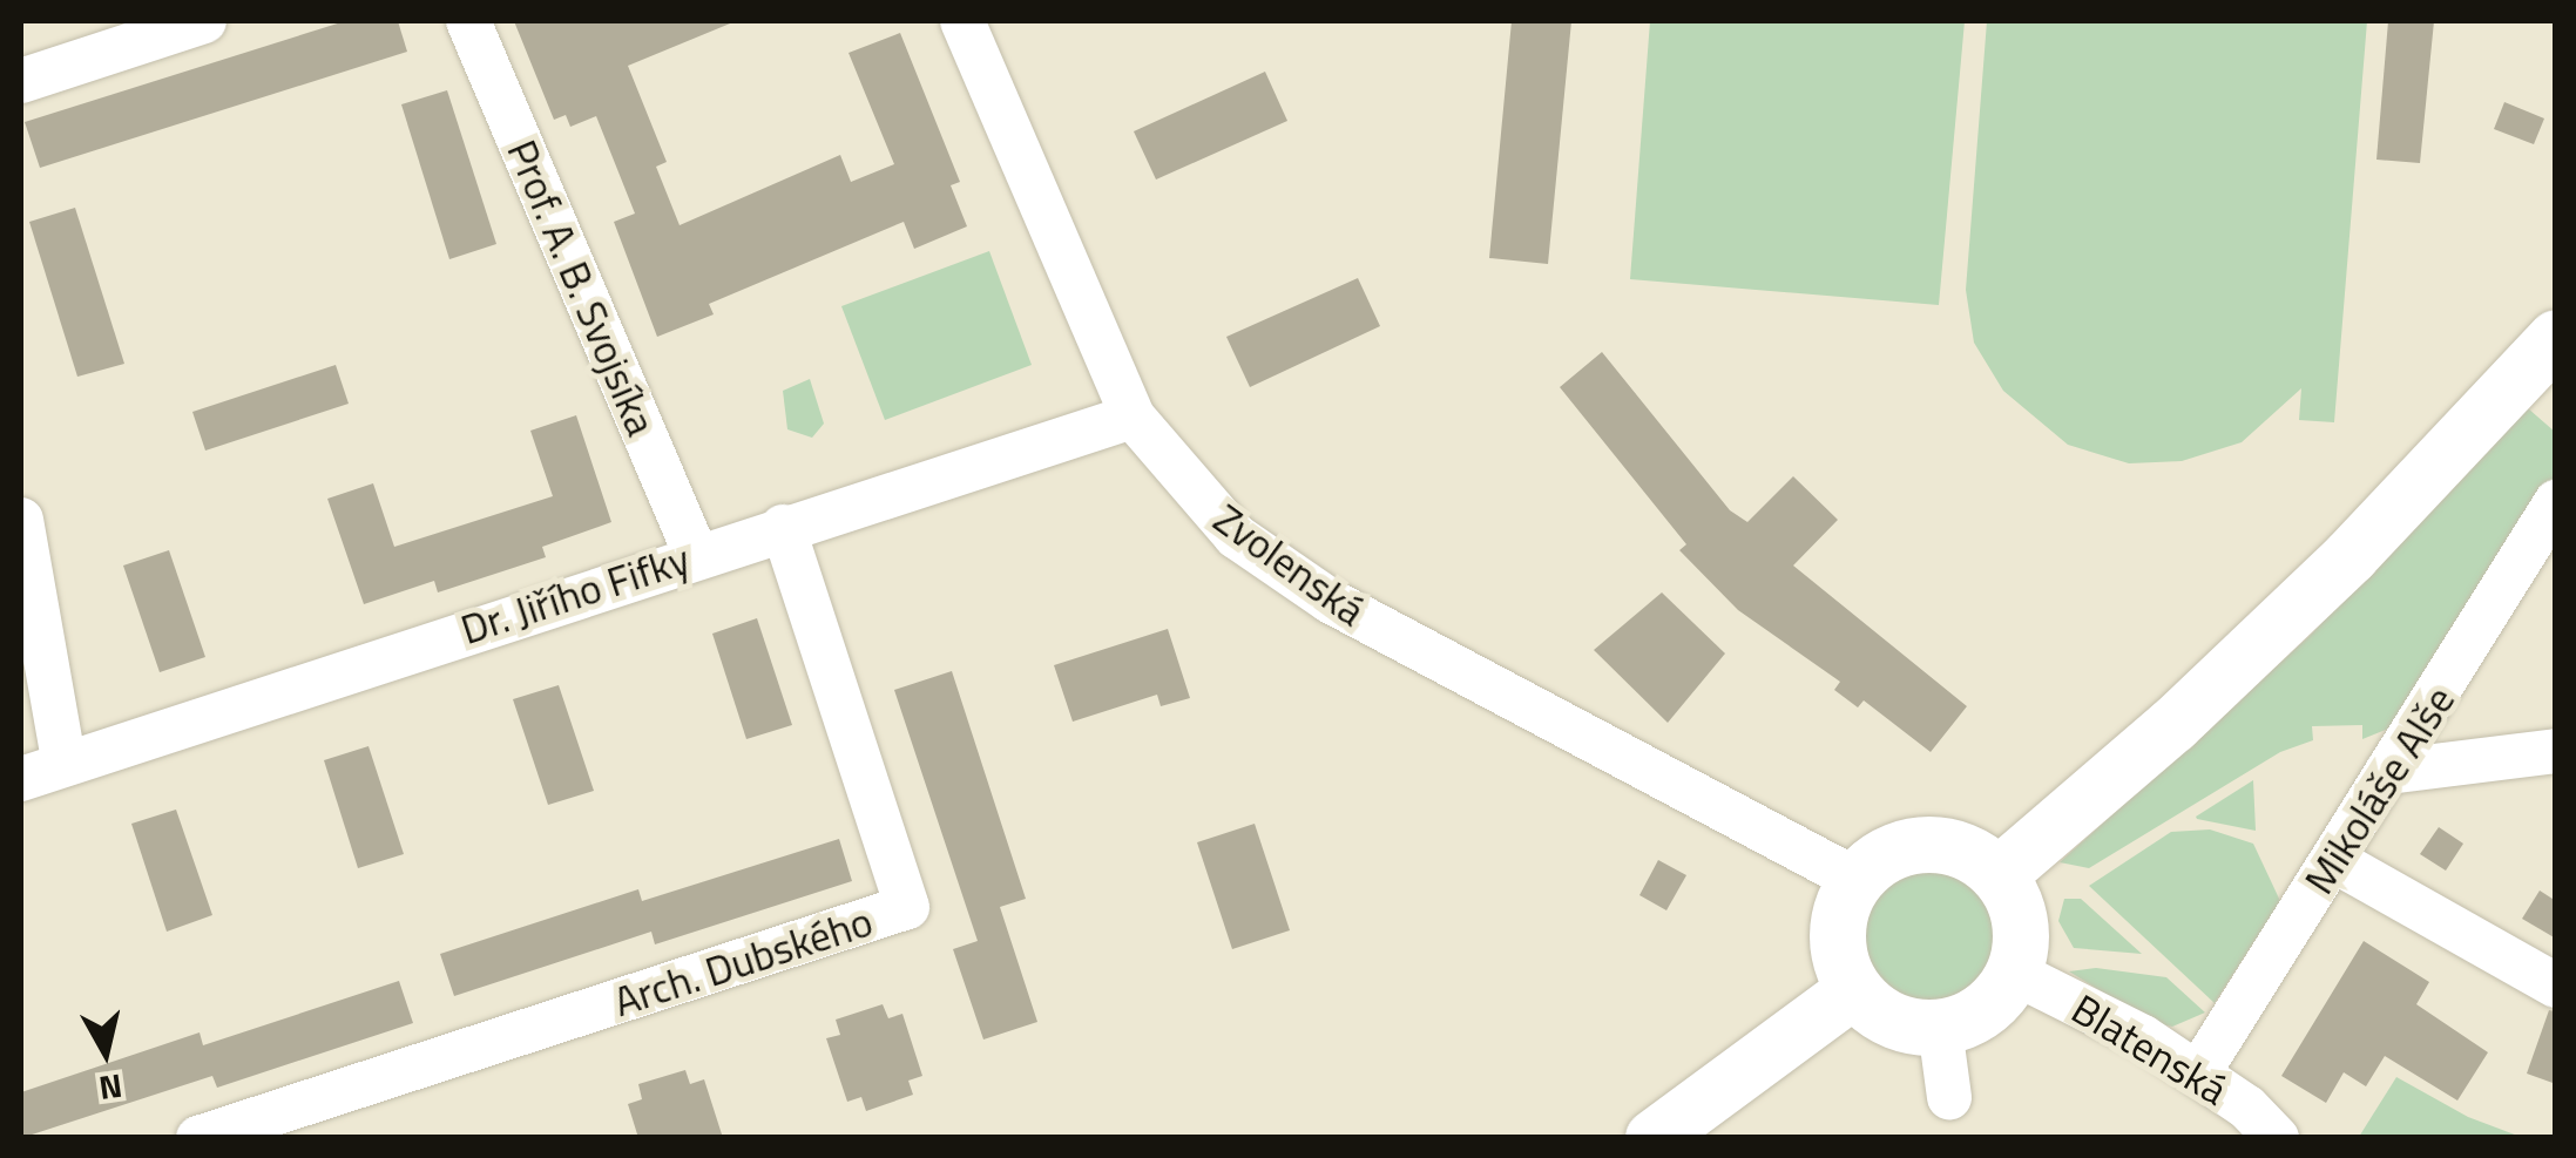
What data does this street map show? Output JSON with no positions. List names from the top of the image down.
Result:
{
  "streets": {
    "street": [
      "Prof. A. B. Svojsíka",
      "Zvolenská",
      "Dr. Jiřího Fifky",
      "Mikoláše Alše",
      "Arch. Dubského",
      "Blatenská"
    ]
  },
  "crossings": [
    ["Prof. A. B. Svojsíka", "Dr. Jiřího Fifky"],
    ["Zvolenská", "Dr. Jiřího Fifky"],
    ["Zvolenská", "Blatenská"],
    ["Dr. Jiřího Fifky", "Arch. Dubského"],
    ["Mikoláše Alše", "Blatenská"]
  ],
  "north": "bottom"
}
